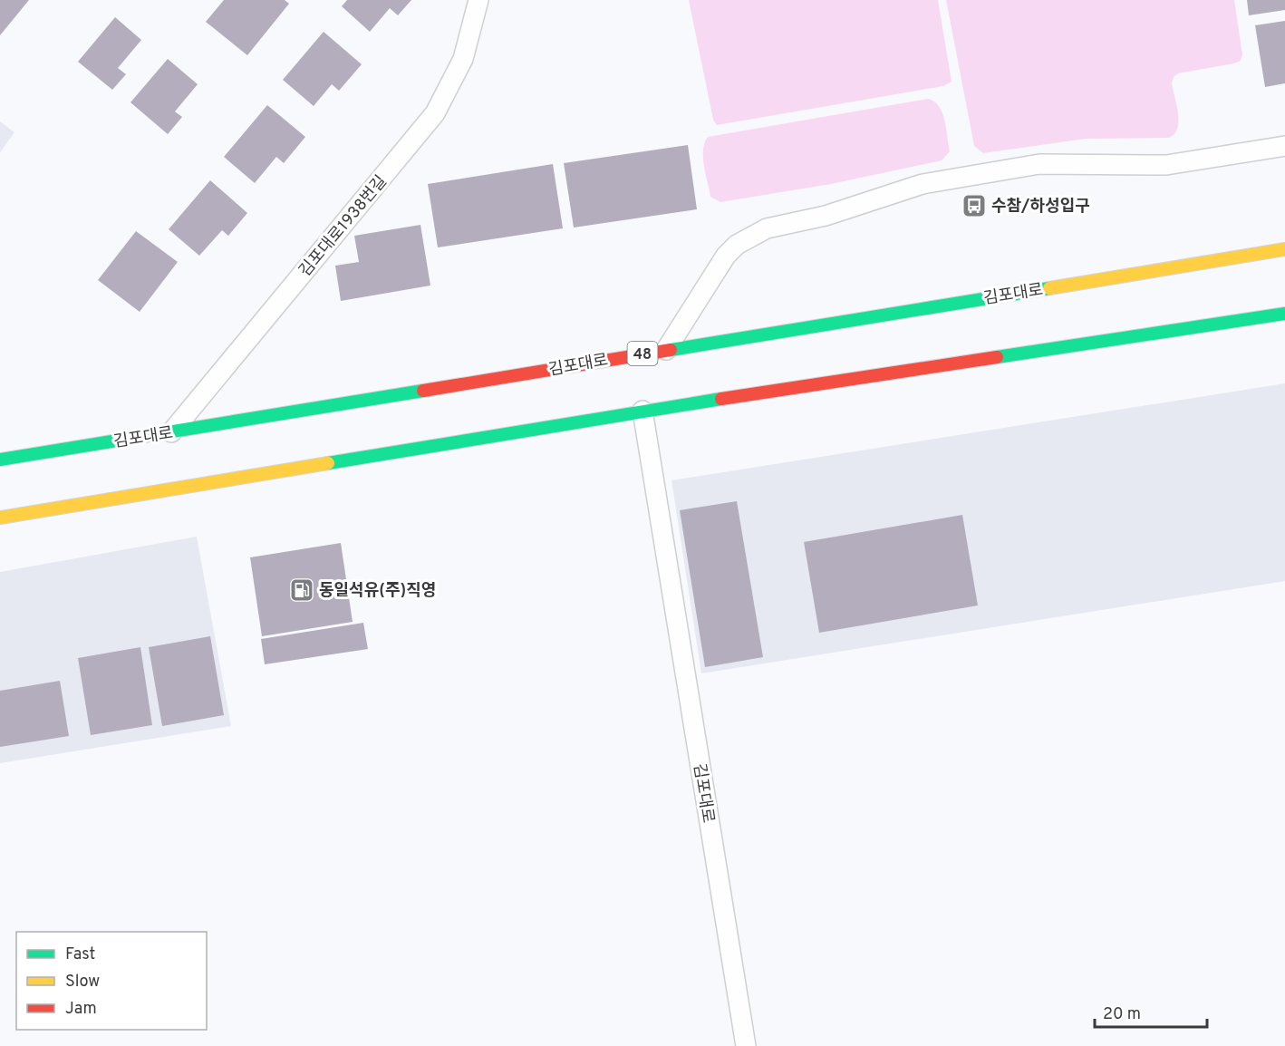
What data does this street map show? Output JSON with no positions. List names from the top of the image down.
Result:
{
  "streets": {
    "main road": ["김포대로", "48"],
    "lane": ["김포대로1938번길"]
  },
  "crossings": [
    ["김포대로1938번길", "김포대로"]
  ],
  "places": {
    "bus stop": ["수참/하성입구"],
    "fuel station": ["동일석유(주)직영"]
  },
  "legend": ["Fast", "Slow", "Jam"],
  "scale_bar": "20 m"
}
